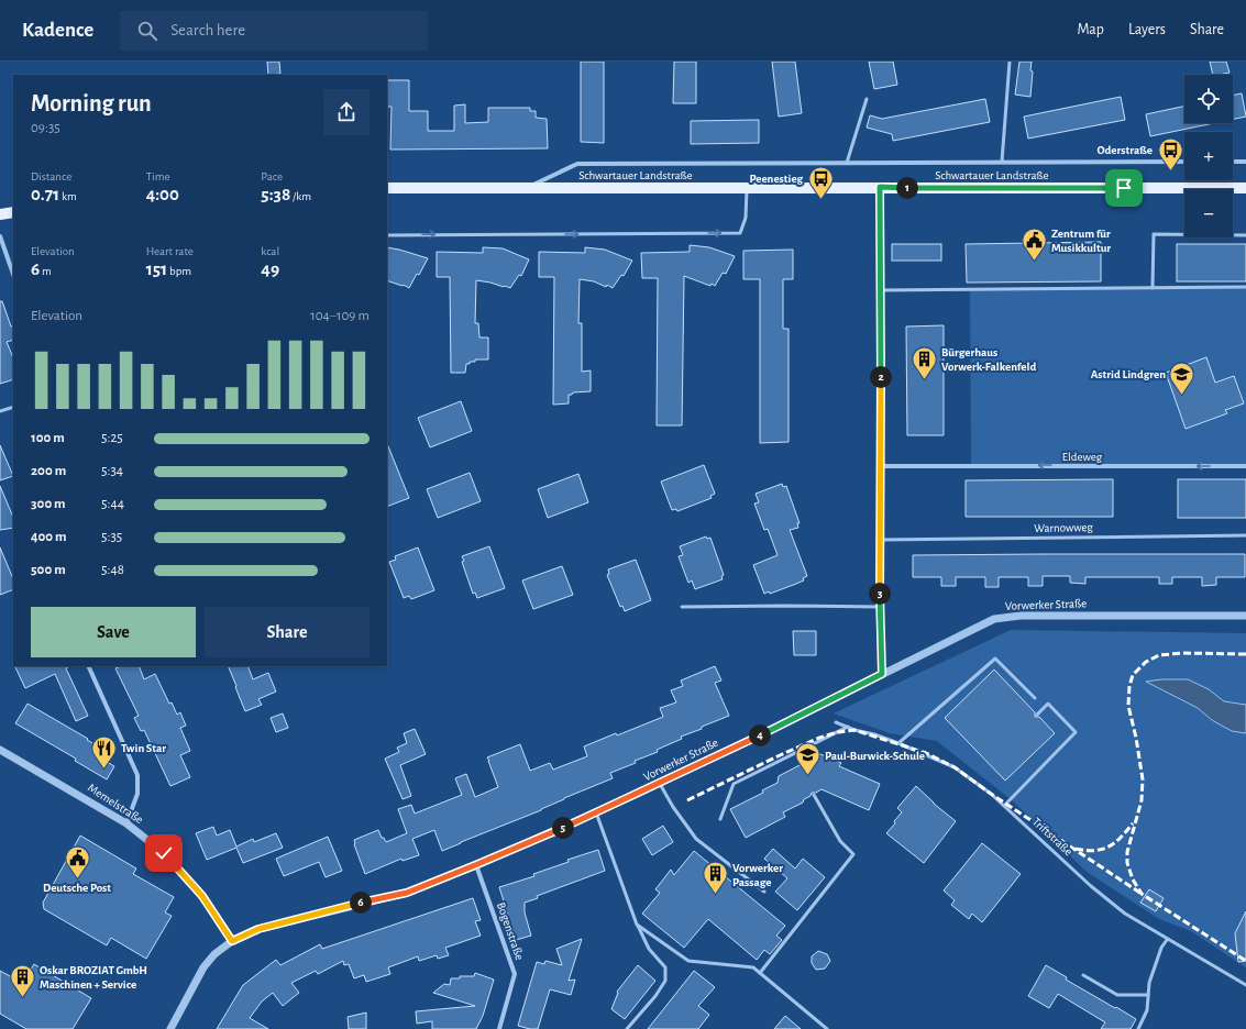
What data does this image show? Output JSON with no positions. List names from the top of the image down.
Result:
{
  "streets": {
    "main road": ["Schwartauer Landstraße"],
    "street": [
      "Eldeweg",
      "Vorwerker Straße",
      "Memelstraße",
      "Bogenstraße"
    ],
    "lane": ["Warnowweg", "Triftstraße"]
  },
  "crossings": [
    ["Vorwerker Straße", "Memelstraße"],
    ["Vorwerker Straße", "Bogenstraße"]
  ],
  "one_way": ["Eldeweg"],
  "places": {
    "bus stop": ["Oderstraße", "Peenestieg"],
    "public building": ["Zentrum für Musikkultur", "Deutsche Post"],
    "building": ["Bürgerhaus Vorwerk-Falkenfeld", "Vorwerker Passage", "Oskar BROZIAT GmbH Maschinen + Service"],
    "school or university": ["Astrid Lindgren", "Paul-Burwick-Schule"],
    "restaurant": ["Twin Star"]
  },
  "page": {
    "header": "Kadence",
    "search": "Search here",
    "nav": ["Map", "Layers", "Share"],
    "map_buttons": ["+", "−"],
    "heading": ["Morning run", "09:35"],
    "stats": [
      ["Distance", "0.71 km"],
      ["Time", "4:00"],
      ["Pace", "5:38 /km"],
      ["Elevation", "6 m"],
      ["Heart rate", "151 bpm"],
      ["kcal", "49"]
    ],
    "pins": [
      "1",
      "2",
      "3",
      "4",
      "5",
      "6"
    ],
    "chart": ["Elevation", "104–109 m"],
    "list": [
      {
        "name": "100 m",
        "note": "5:25"
      },
      {
        "name": "200 m",
        "note": "5:34"
      },
      {
        "name": "300 m",
        "note": "5:44"
      },
      {
        "name": "400 m",
        "note": "5:35"
      },
      {
        "name": "500 m",
        "note": "5:48"
      }
    ],
    "buttons": ["Save", "Share"]
  }
}
